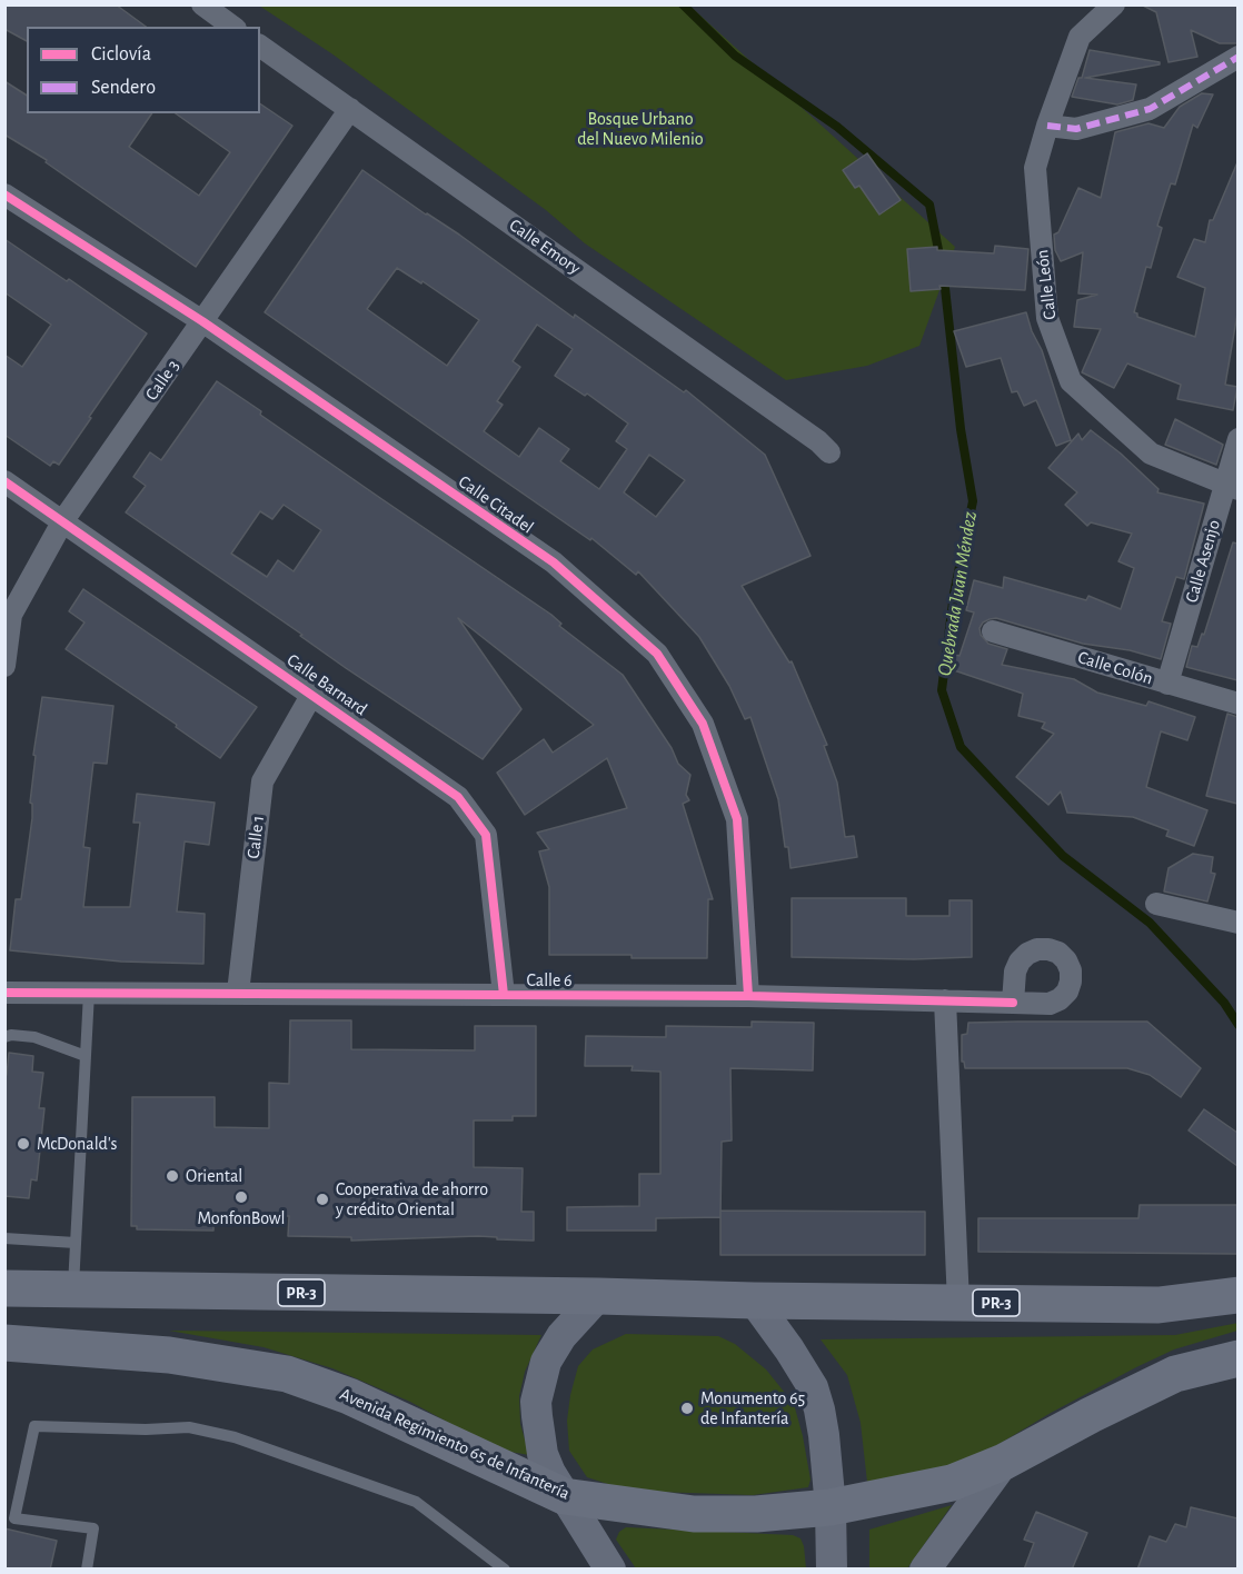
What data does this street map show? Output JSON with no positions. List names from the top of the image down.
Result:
{
  "streets": {
    "highway": ["PR-3", "Avenida Regimiento 65 de Infantería"],
    "street": [
      "Calle Emory",
      "Calle León",
      "Calle 3",
      "Calle Citadel",
      "Calle Asenjo",
      "Calle Colón",
      "Calle Barnard",
      "Calle 1",
      "Calle 6"
    ]
  },
  "crossings": [
    ["Calle Emory", "Calle 3"],
    ["Calle León", "Calle Asenjo"],
    ["Calle 3", "Calle Citadel"],
    ["Calle 3", "Calle Barnard"],
    ["Calle Citadel", "Calle 6"],
    ["Calle Asenjo", "Calle Colón"],
    ["Calle Barnard", "Calle 1"],
    ["Calle Barnard", "Calle 6"],
    ["Calle 1", "Calle 6"]
  ],
  "water": ["Quebrada Juan Méndez"],
  "parks": ["Bosque Urbano del Nuevo Milenio"],
  "places": [
    "McDonald's",
    "Oriental",
    "MonfonBowl",
    "Cooperativa de ahorro y crédito Oriental",
    "Monumento 65 de Infantería"
  ],
  "legend": ["Ciclovía", "Sendero"]
}
